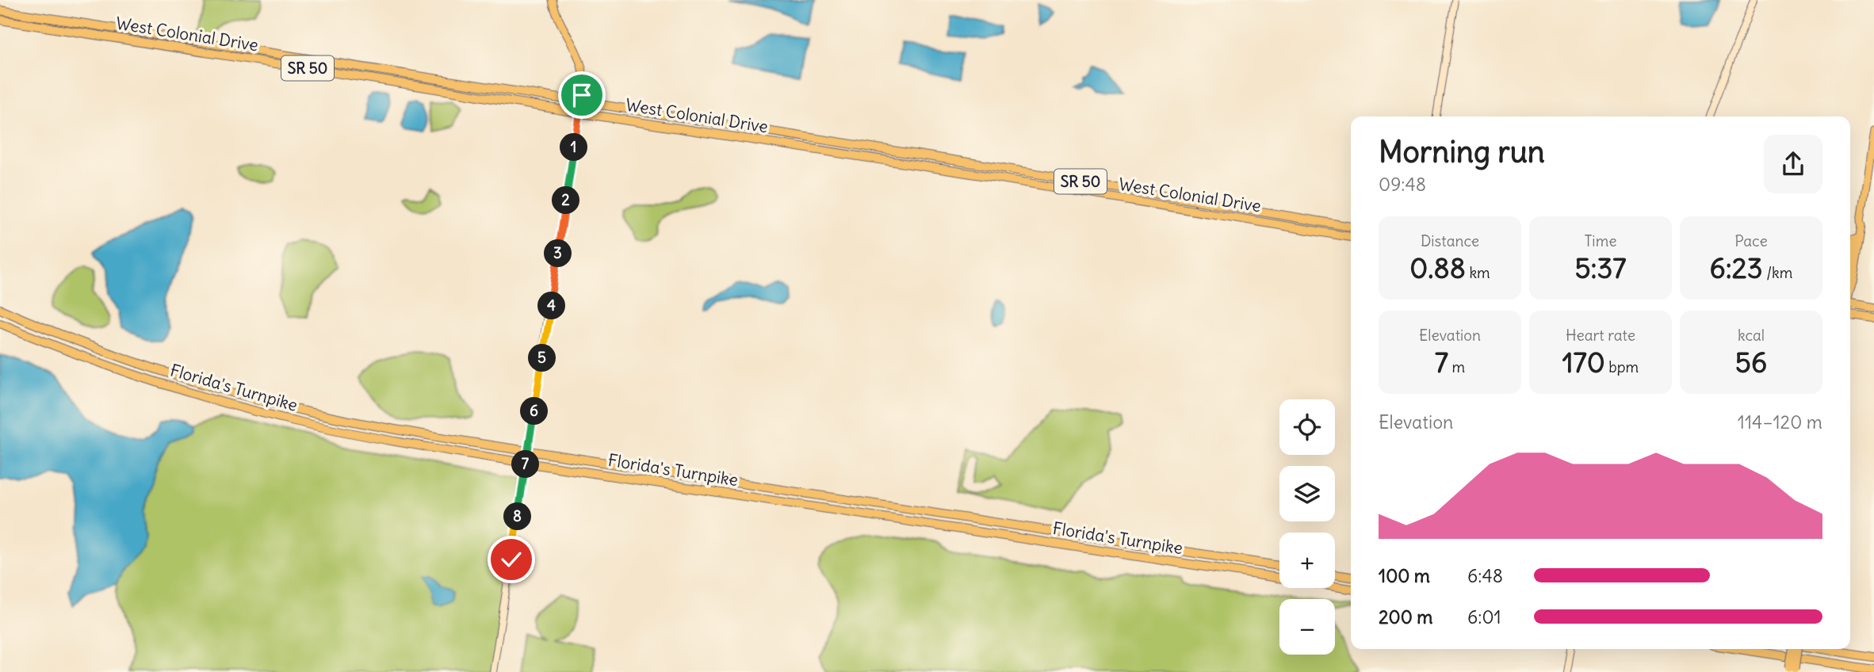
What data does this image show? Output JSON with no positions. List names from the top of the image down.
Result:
{
  "streets": {
    "highway": ["West Colonial Drive", "SR 50", "Florida's Turnpike"]
  },
  "page": {
    "heading": ["Morning run", "09:48"],
    "pins": [
      "1",
      "2",
      "3",
      "4",
      "5",
      "6",
      "7",
      "8"
    ],
    "stats": [
      ["Distance", "0.88 km"],
      ["Time", "5:37"],
      ["Pace", "6:23 /km"],
      ["Elevation", "7 m"],
      ["Heart rate", "170 bpm"],
      ["kcal", "56"]
    ],
    "map_buttons": ["+", "−"],
    "chart": ["Elevation", "114–120 m"],
    "list": [
      {
        "name": "100 m",
        "note": "6:48"
      },
      {
        "name": "200 m",
        "note": "6:01"
      }
    ]
  }
}
